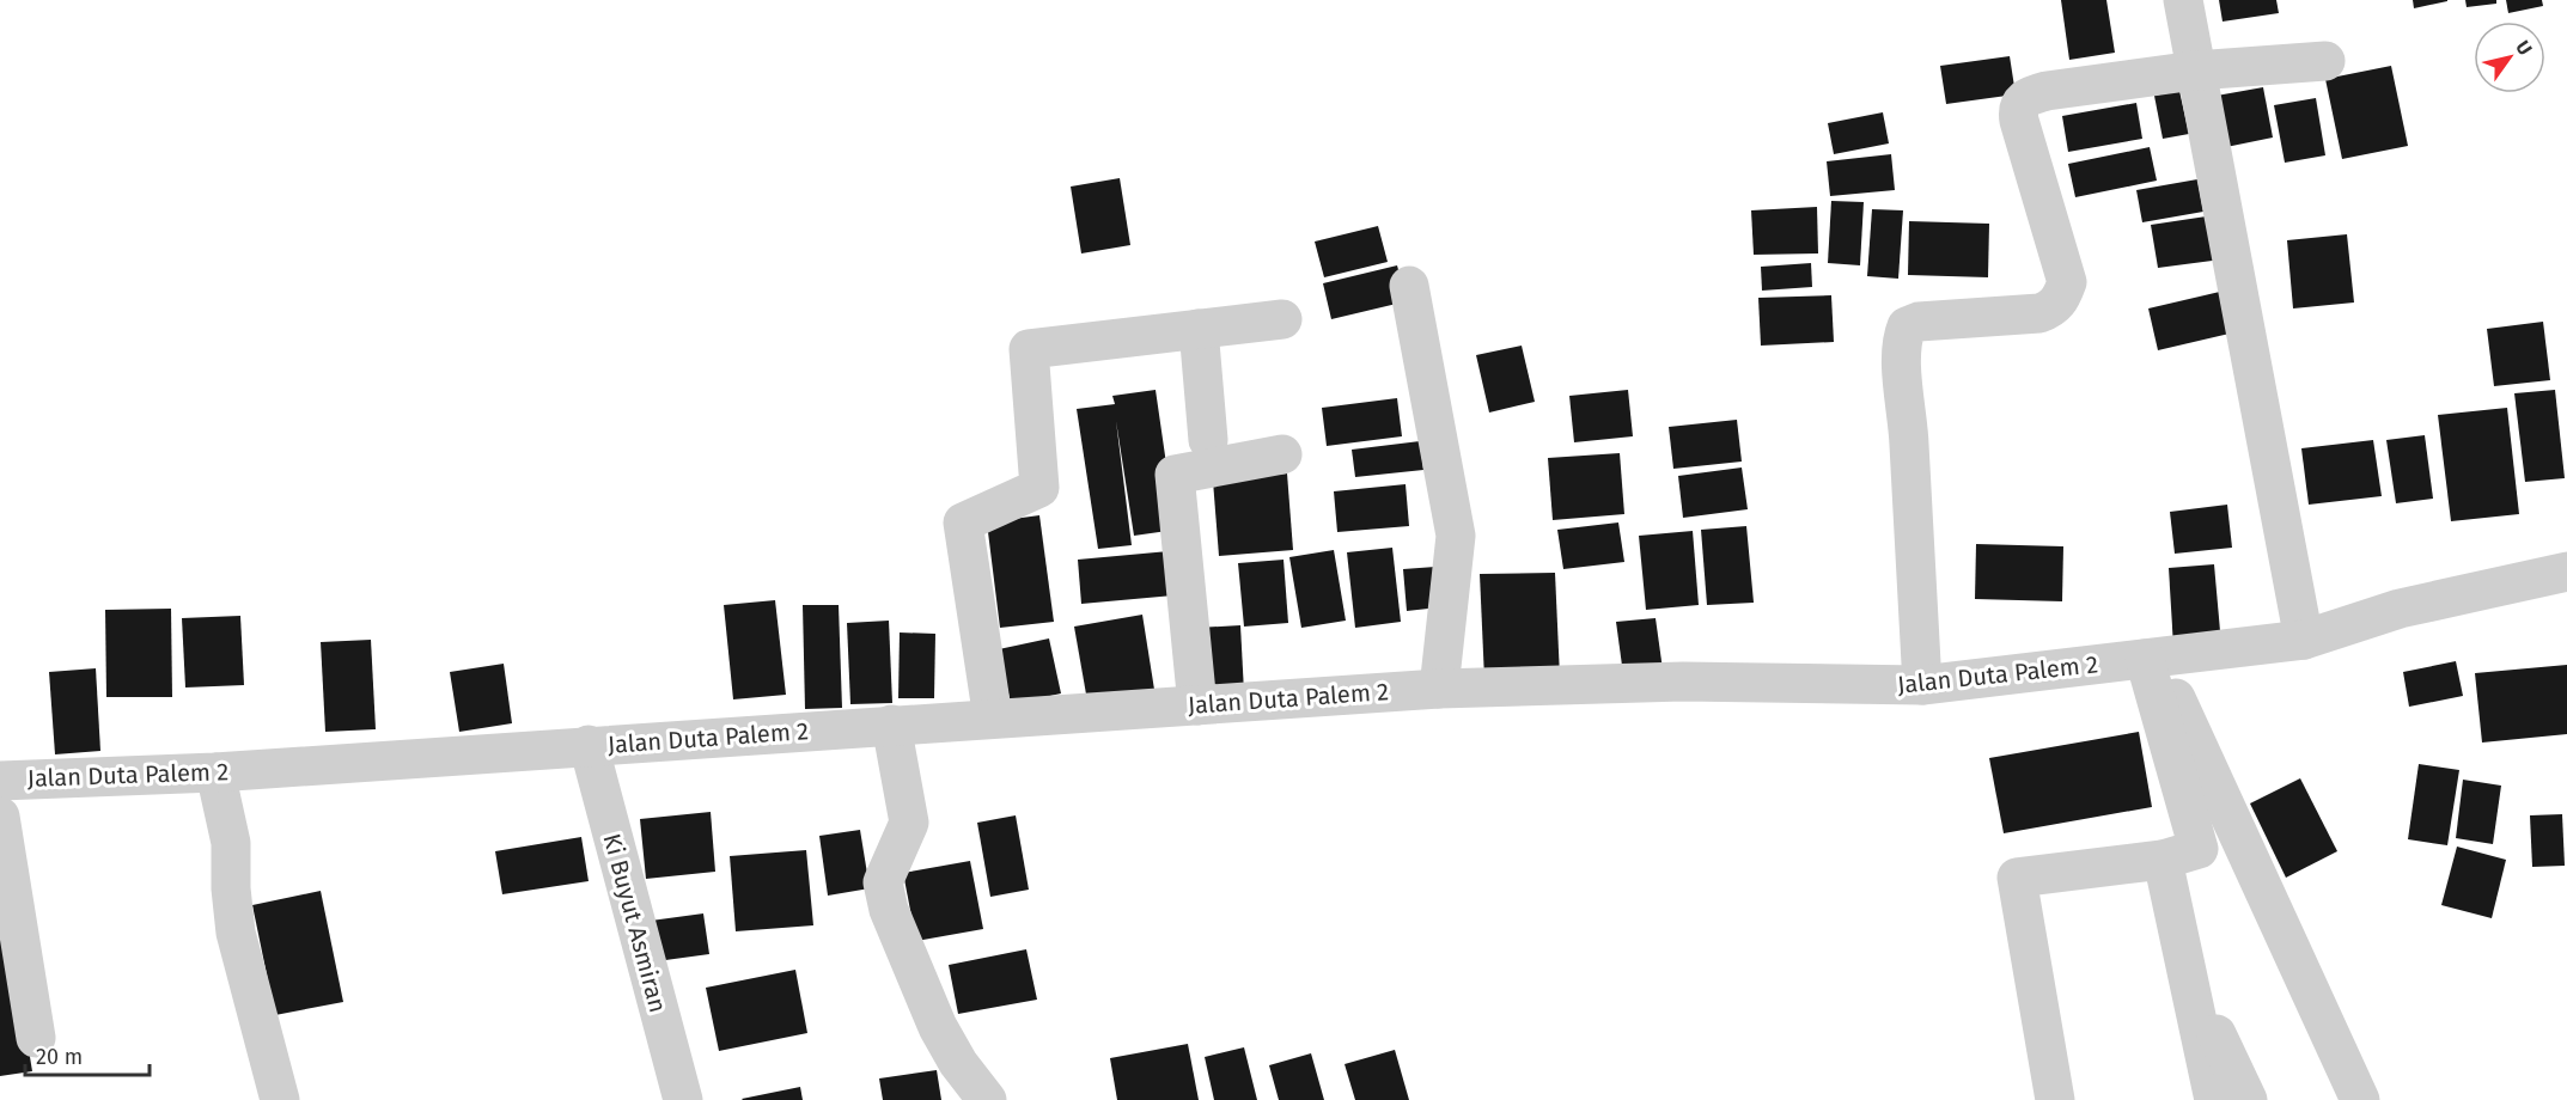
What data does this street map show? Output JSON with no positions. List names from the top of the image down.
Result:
{
  "streets": {
    "street": ["Jalan Duta Palem 2", "Ki Buyut Asmiran"]
  },
  "crossings": [
    ["Jalan Duta Palem 2", "Ki Buyut Asmiran"]
  ],
  "scale_bar": "20 m",
  "north": "top right"
}
